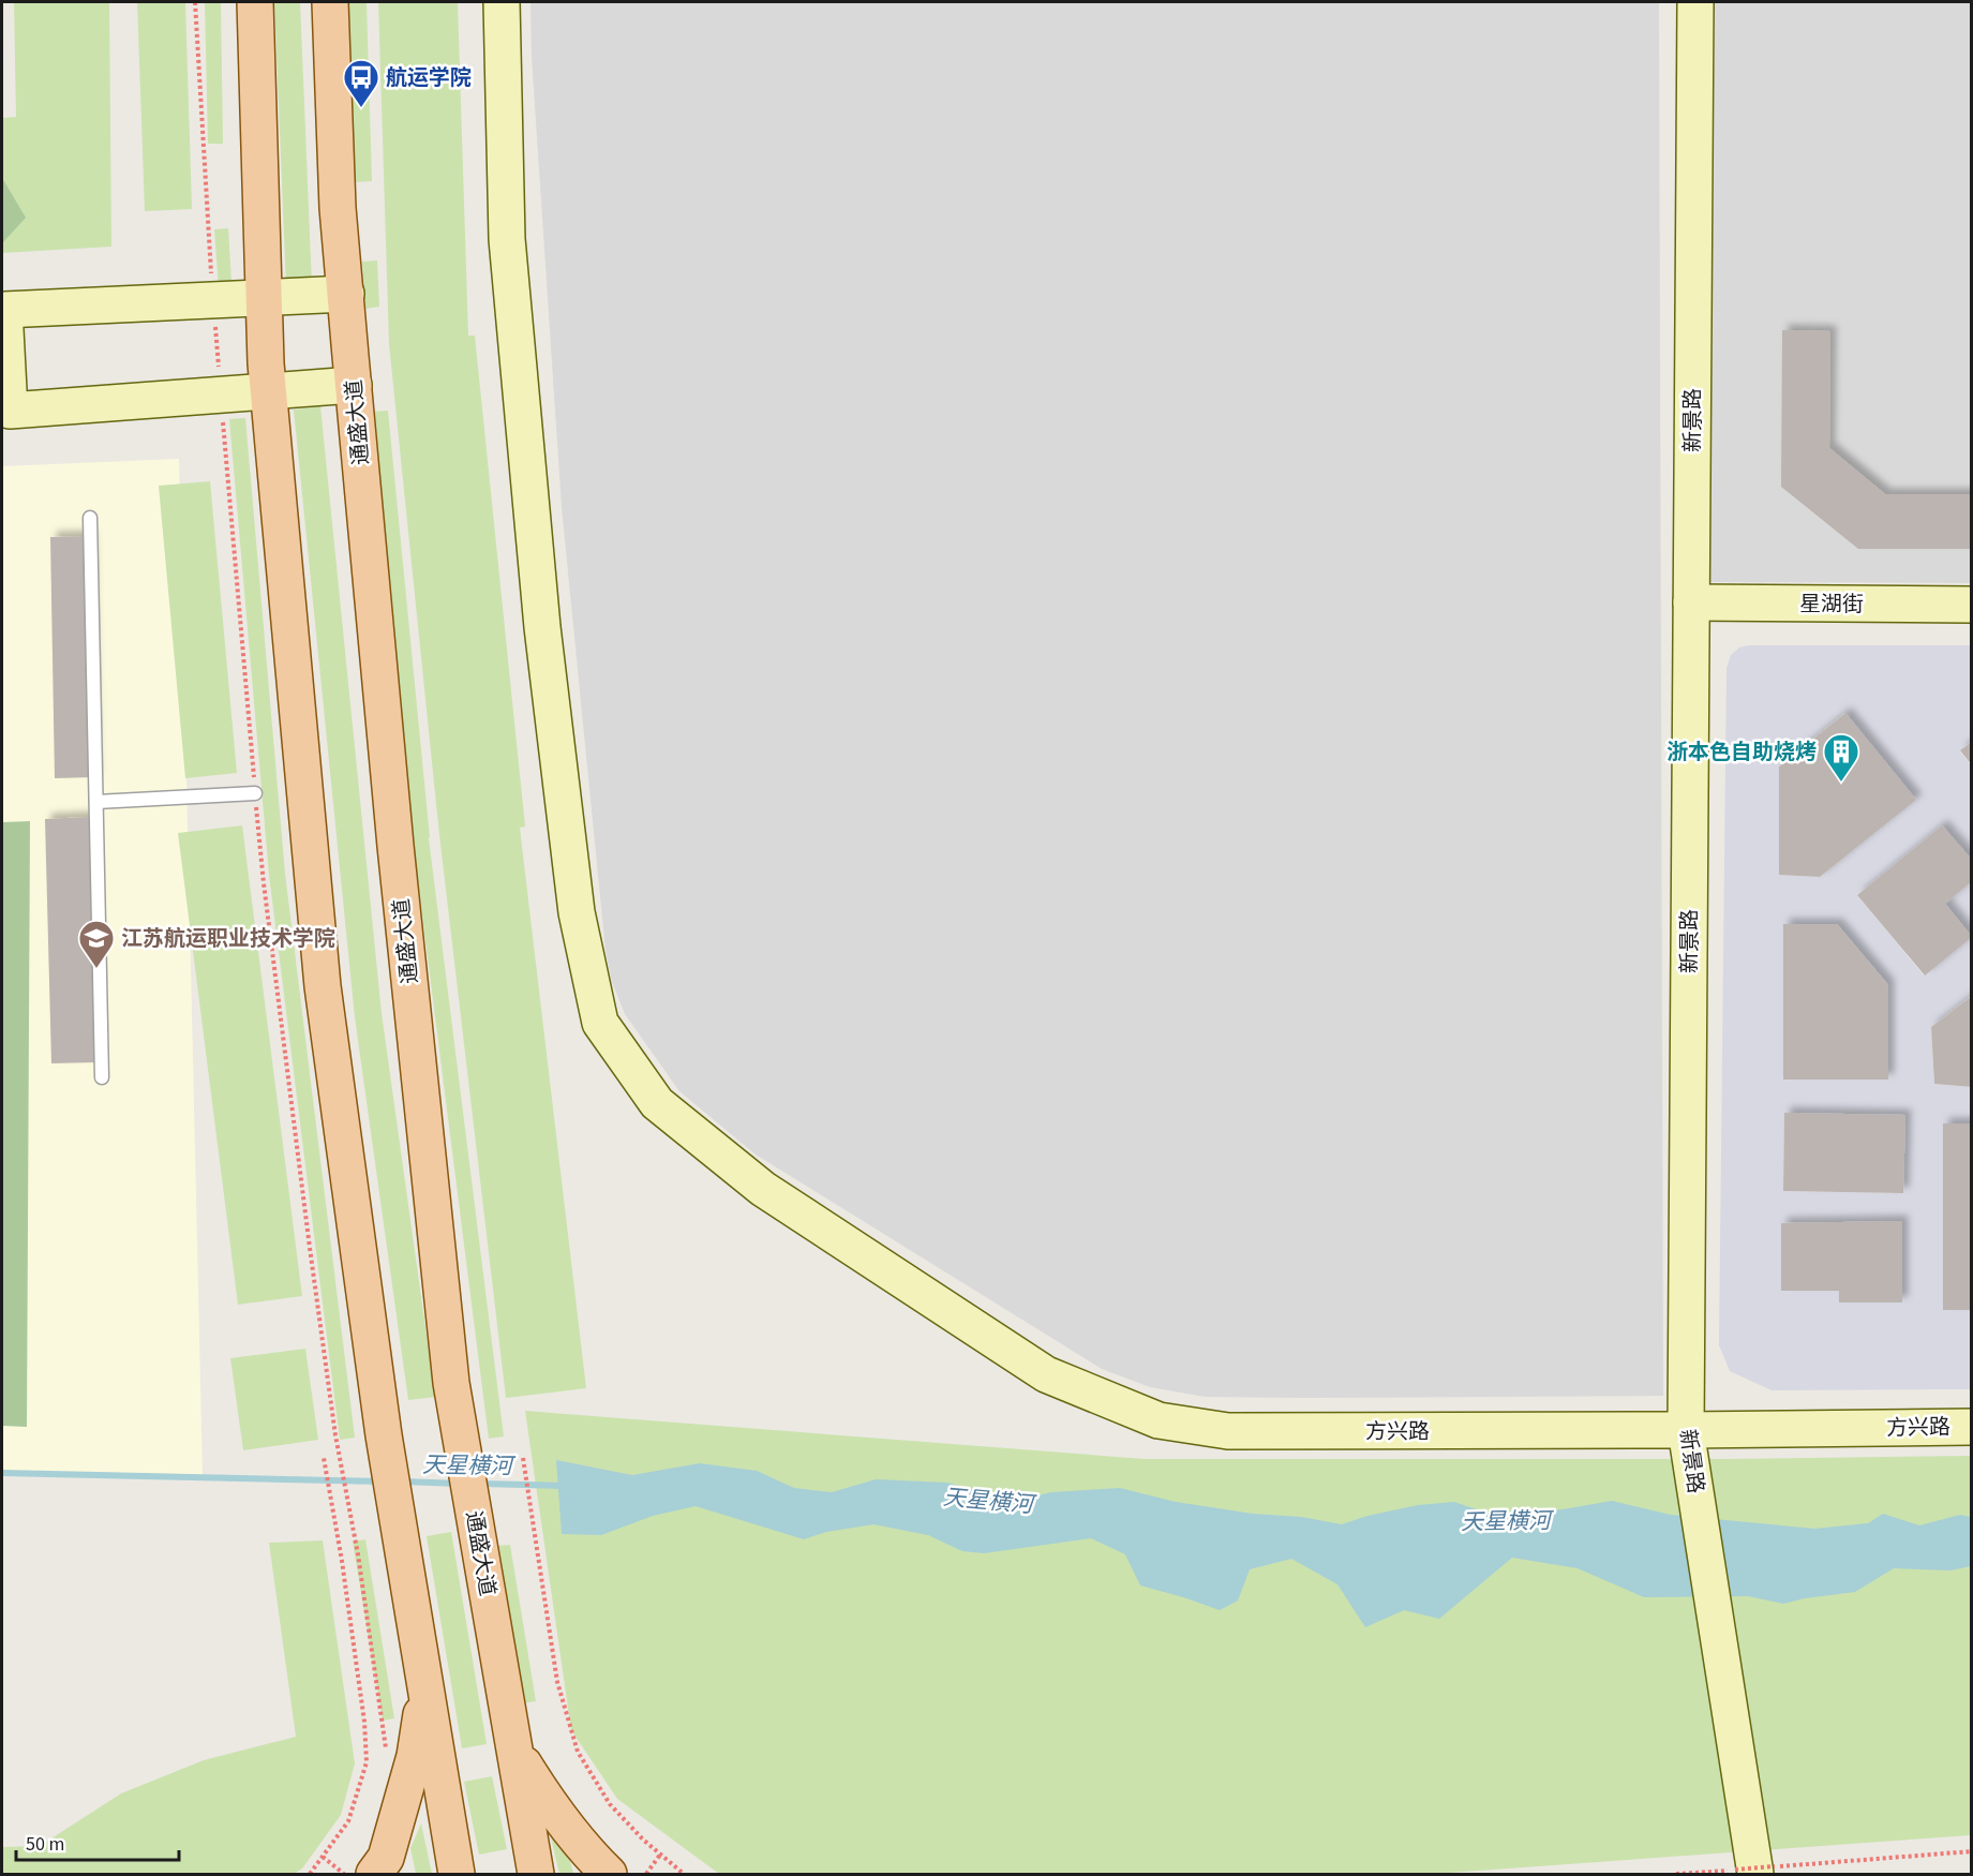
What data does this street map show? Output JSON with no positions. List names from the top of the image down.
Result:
{
  "streets": {
    "main road": ["通盛大道"],
    "street": ["新景路", "星湖街", "方兴路"]
  },
  "crossings": [
    ["新景路", "星湖街"],
    ["新景路", "方兴路"]
  ],
  "water": ["天星横河"],
  "places": {
    "bus stop": ["航运学院"],
    "building": ["浙本色自助烧烤"],
    "school or university": ["江苏航运职业技术学院"]
  },
  "scale_bar": "50 m"
}
